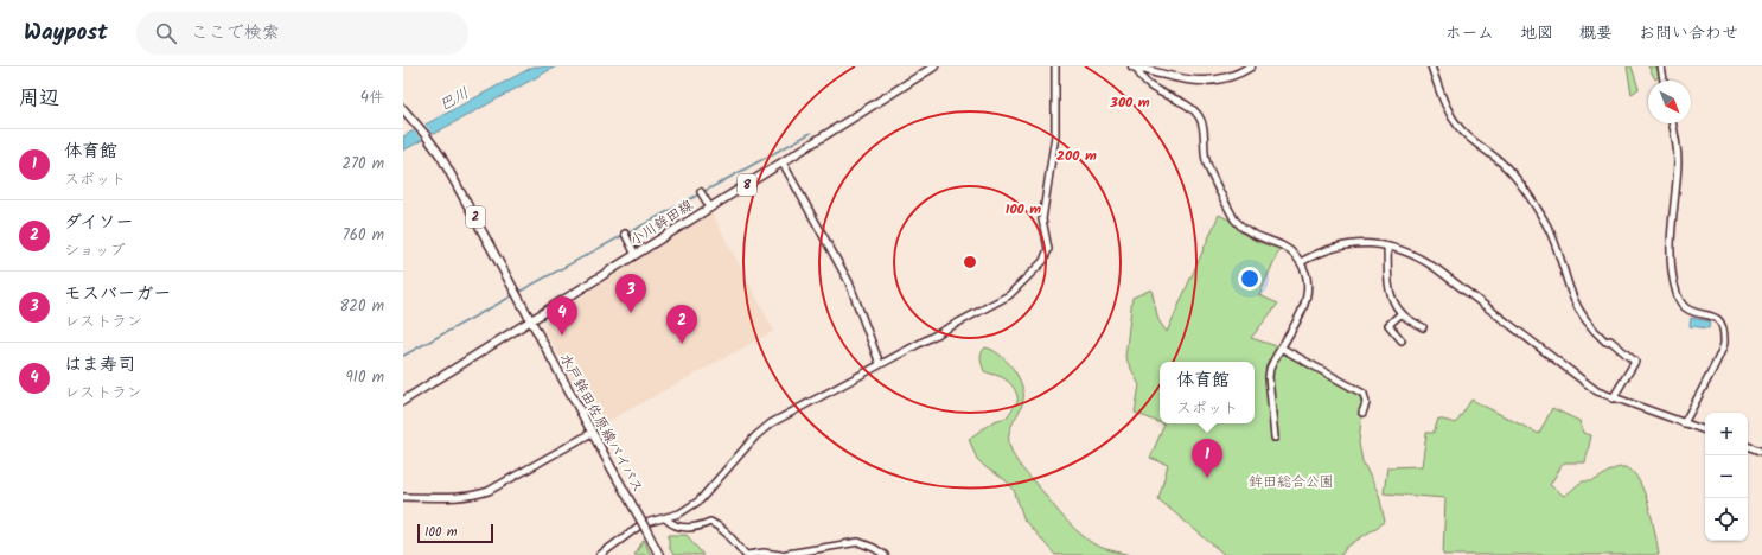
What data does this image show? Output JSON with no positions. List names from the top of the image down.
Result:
{
  "streets": {
    "main road": [
      "8",
      "2",
      "小川鉾田線",
      "水戸鉾田佐原線バイパス"
    ]
  },
  "crossings": [
    ["小川鉾田線", "水戸鉾田佐原線バイパス"]
  ],
  "water": ["巴川"],
  "parks": ["鉾田総合公園"],
  "scale_bar": "100 m",
  "north": "bottom right",
  "page": {
    "header": "Waypost",
    "search": "ここで検索",
    "nav": [
      "ホーム",
      "地図",
      "概要",
      "お問い合わせ"
    ],
    "heading": ["周辺", "4件"],
    "list": [
      {
        "mark": "1",
        "name": "体育館",
        "note": "スポット",
        "value": "270 m"
      },
      {
        "mark": "2",
        "name": "ダイソー",
        "note": "ショップ",
        "value": "760 m"
      },
      {
        "mark": "3",
        "name": "モスバーガー",
        "note": "レストラン",
        "value": "820 m"
      },
      {
        "mark": "4",
        "name": "はま寿司",
        "note": "レストラン",
        "value": "910 m"
      }
    ],
    "pins": [
      "3",
      "4",
      "2",
      "1"
    ],
    "popup": ["体育館", "スポット"],
    "map_buttons": ["+", "−"],
    "scale": "100 m"
  },
  "rings": ["300 m", "200 m", "100 m"]
}
